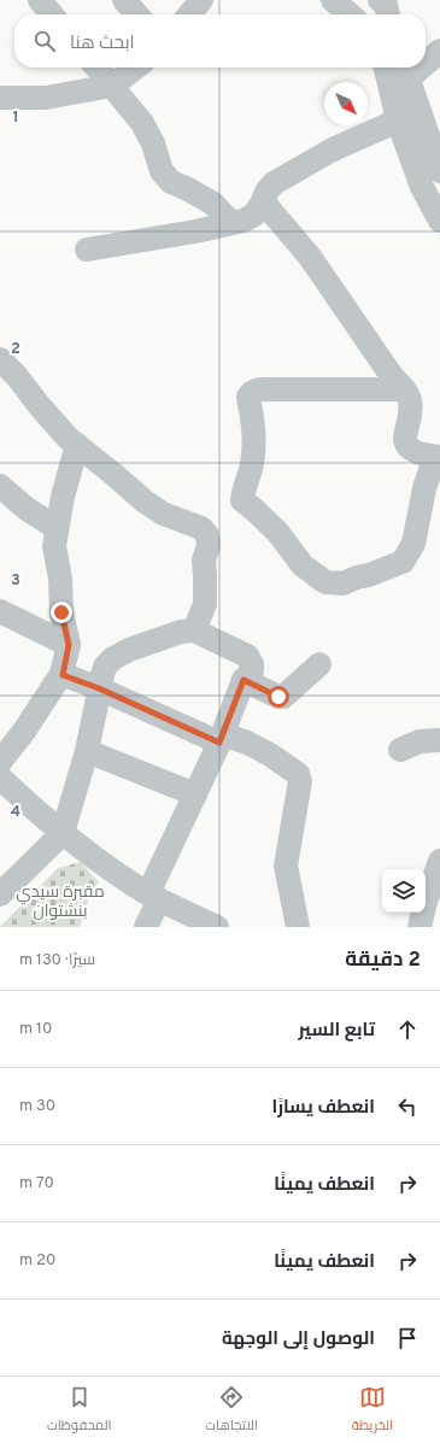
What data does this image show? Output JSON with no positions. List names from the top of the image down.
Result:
{
  "parks": ["مقبرة سيدي بنشتوان"],
  "north": "bottom right",
  "page": {
    "search": "ابحث هنا",
    "heading": ["2 دقيقة", "سيرًا · 130 m"],
    "list": [
      ["تابع السير", "10 m"],
      ["انعطف يسارًا", "30 m"],
      ["انعطف يمينًا", "70 m"],
      ["انعطف يمينًا", "20 m"],
      "الوصول إلى الوجهة"
    ],
    "nav": ["الخريطة", "الاتجاهات", "المحفوظات"]
  },
  "grid": {
    "rows": [
      "1",
      "2",
      "3",
      "4"
    ]
  }
}
